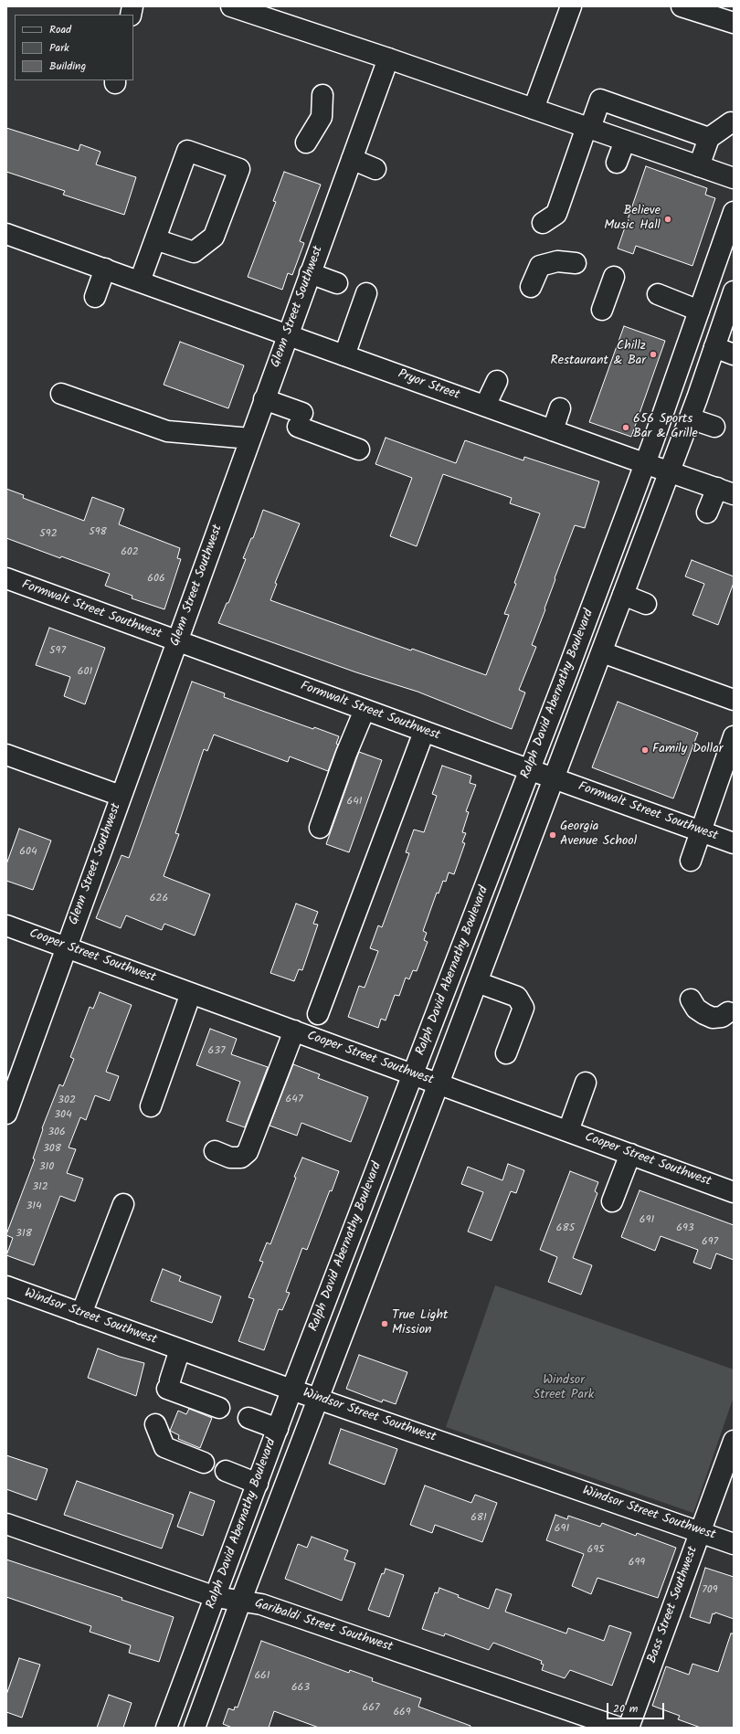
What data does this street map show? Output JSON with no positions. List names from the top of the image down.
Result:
{
  "streets": {
    "main road": [
      "Glenn Street Southwest",
      "Pryor Street",
      "Formwalt Street Southwest",
      "Ralph David Abernathy Boulevard",
      "Cooper Street Southwest",
      "Windsor Street Southwest",
      "Bass Street Southwest",
      "Garibaldi Street Southwest"
    ]
  },
  "crossings": [
    ["Glenn Street Southwest", "Pryor Street"],
    ["Glenn Street Southwest", "Formwalt Street Southwest"],
    ["Glenn Street Southwest", "Cooper Street Southwest"],
    ["Pryor Street", "Ralph David Abernathy Boulevard"],
    ["Formwalt Street Southwest", "Ralph David Abernathy Boulevard"],
    ["Ralph David Abernathy Boulevard", "Cooper Street Southwest"],
    ["Ralph David Abernathy Boulevard", "Windsor Street Southwest"],
    ["Ralph David Abernathy Boulevard", "Garibaldi Street Southwest"],
    ["Windsor Street Southwest", "Bass Street Southwest"]
  ],
  "parks": ["Windsor Street Park"],
  "places": [
    "Believe Music Hall",
    "Chillz Restaurant & Bar",
    "656 Sports Bar & Grille",
    "Family Dollar",
    "Georgia Avenue School",
    "True Light Mission"
  ],
  "house_numbers": [
    "598",
    "592",
    "602",
    "606",
    "597",
    "601",
    "641",
    "604",
    "626",
    "637",
    "647",
    "302",
    "304",
    "306",
    "308",
    "310",
    "312",
    "314",
    "691",
    "685",
    "693",
    "318",
    "697",
    "681",
    "691",
    "695",
    "699",
    "709",
    "661",
    "663",
    "667",
    "669"
  ],
  "legend": ["Road", "Park", "Building"],
  "scale_bar": "20 m"
}
